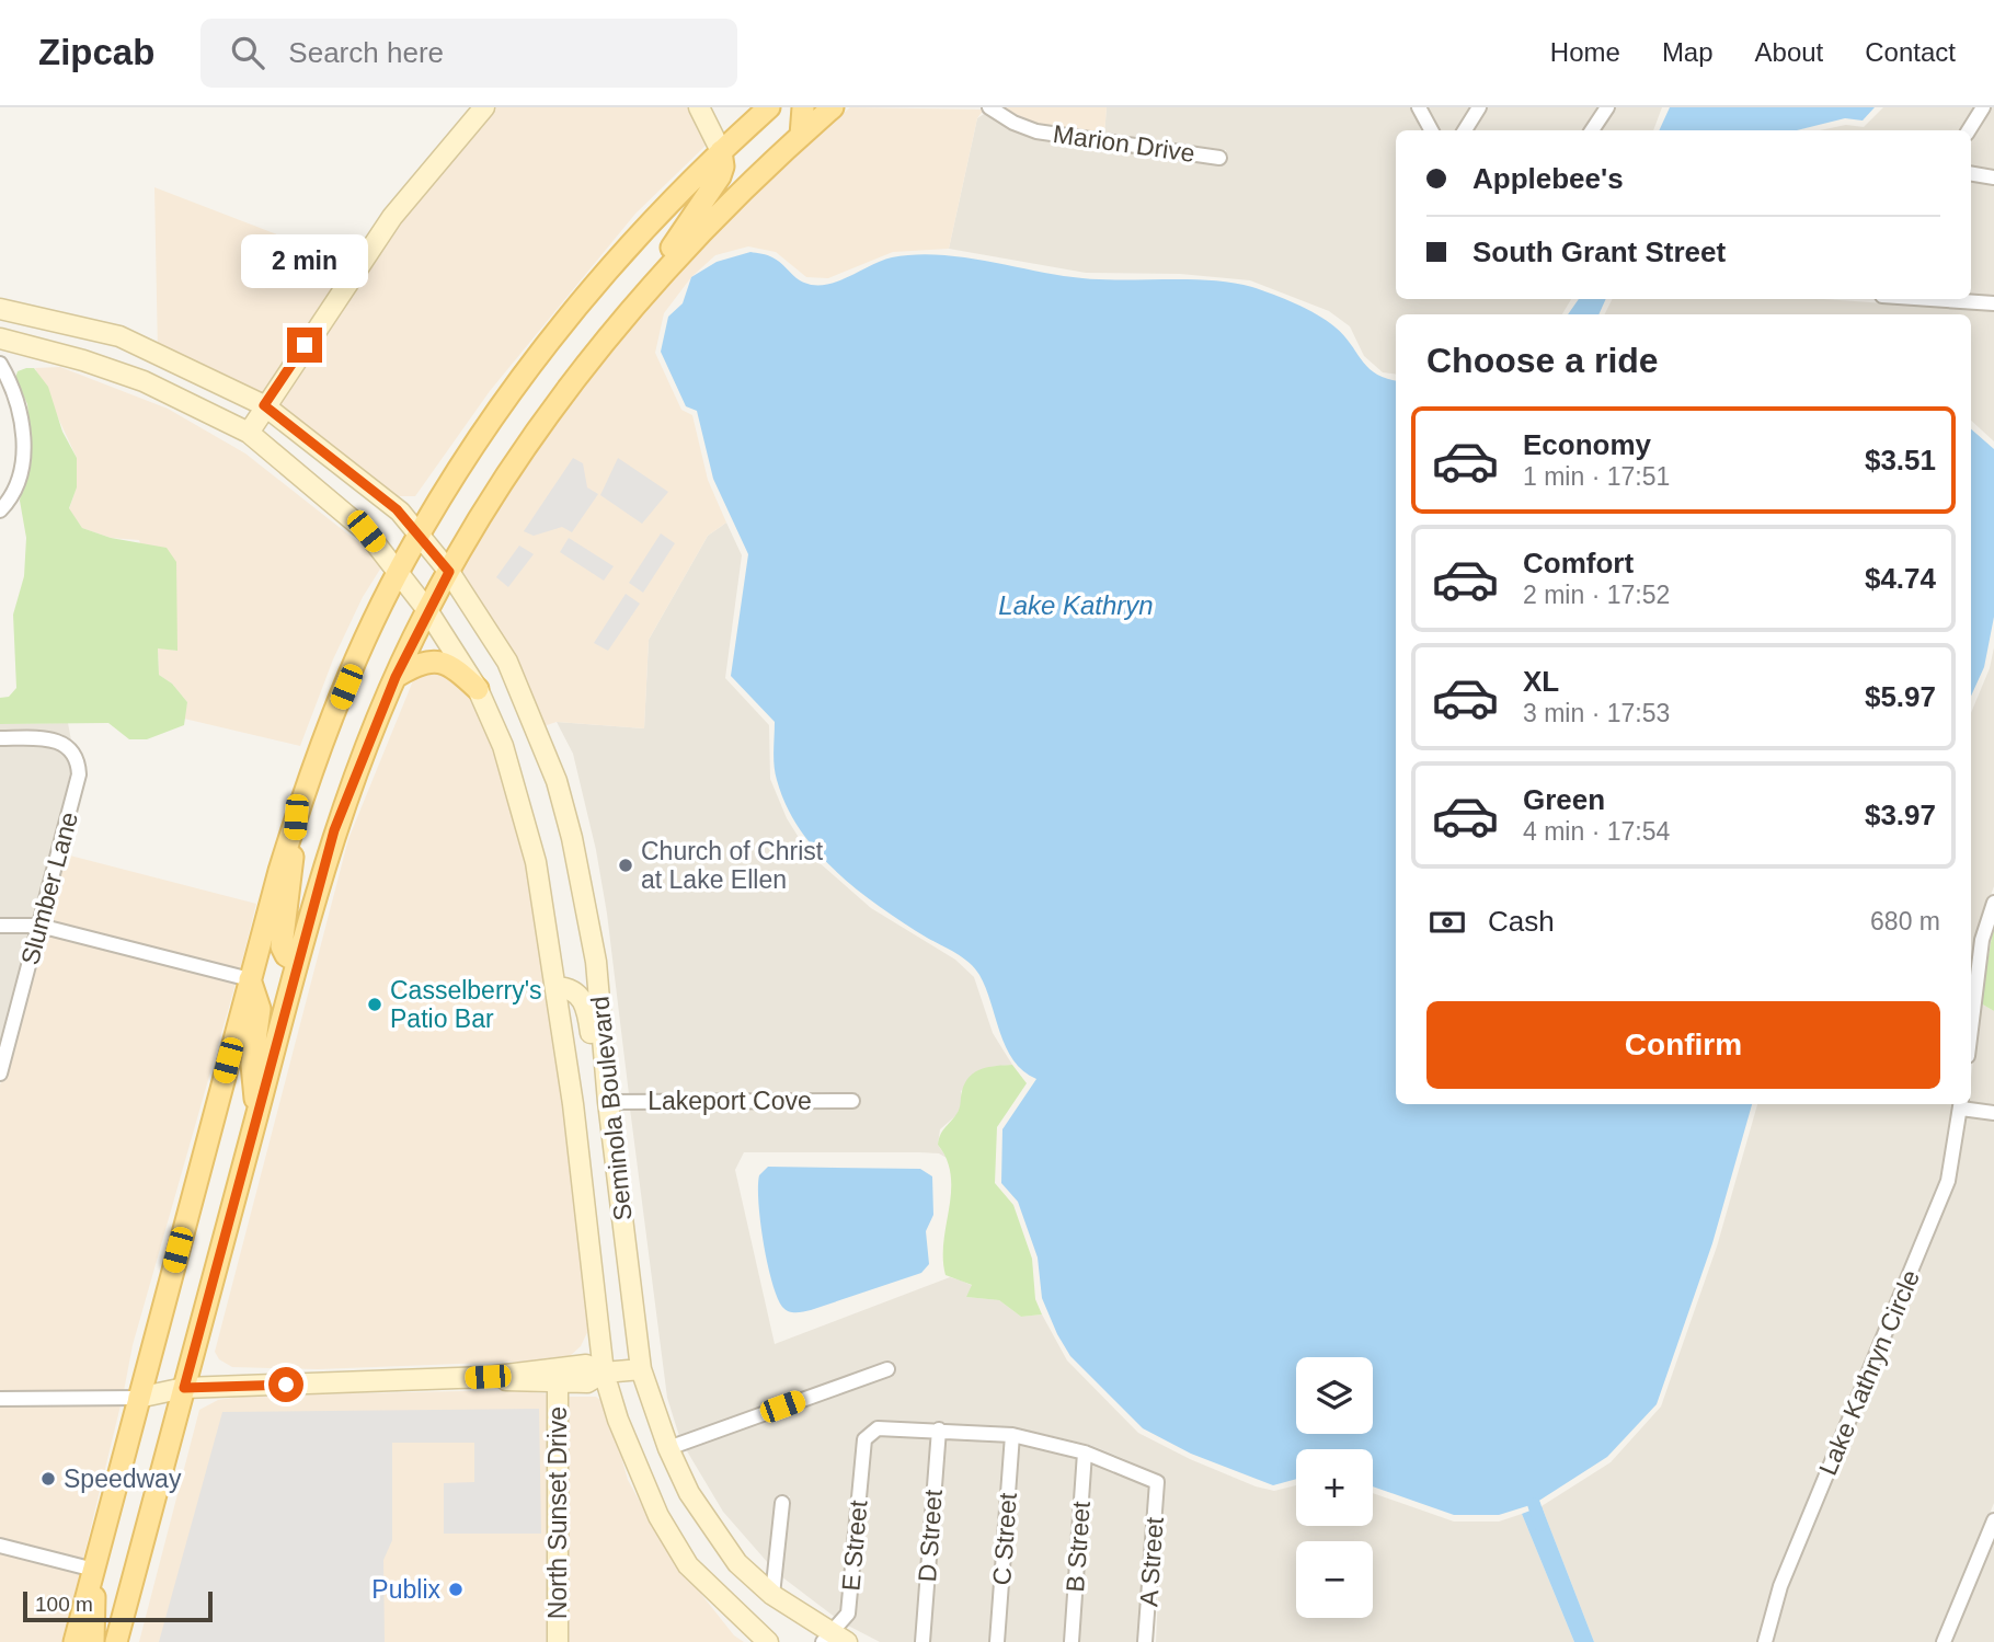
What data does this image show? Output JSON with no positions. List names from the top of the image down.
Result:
{
  "streets": {
    "main road": ["Seminola Boulevard", "North Sunset Drive"],
    "street": [
      "Marion Drive",
      "Slumber Lane",
      "Lakeport Cove",
      "Lake Kathryn Circle",
      "D Street",
      "C Street",
      "E Street",
      "B Street",
      "A Street"
    ]
  },
  "crossings": [
    ["Lakeport Cove", "Seminola Boulevard"],
    ["Seminola Boulevard", "E Street"],
    ["D Street", "E Street"],
    ["B Street", "A Street"]
  ],
  "water": ["Lake Kathryn"],
  "places": [
    "Church of Christ at Lake Ellen",
    "Casselberry's Patio Bar",
    "Speedway",
    "Publix"
  ],
  "scale_bar": "100 m",
  "page": {
    "header": "Zipcab",
    "search": "Search here",
    "nav": [
      "Home",
      "Map",
      "About",
      "Contact"
    ],
    "banner": ["Applebee's", "South Grant Street"],
    "bubble": "2 min",
    "heading": "Choose a ride",
    "list": [
      {
        "name": "Economy",
        "note": "1 min · 17:51",
        "value": "$3.51"
      },
      {
        "name": "Comfort",
        "note": "2 min · 17:52",
        "value": "$4.74"
      },
      {
        "name": "XL",
        "note": "3 min · 17:53",
        "value": "$5.97"
      },
      {
        "name": "Green",
        "note": "4 min · 17:54",
        "value": "$3.97"
      }
    ],
    "pay": ["Cash", "680 m"],
    "buttons": "Confirm",
    "map_buttons": ["+", "−"],
    "scale": "100 m"
  }
}
